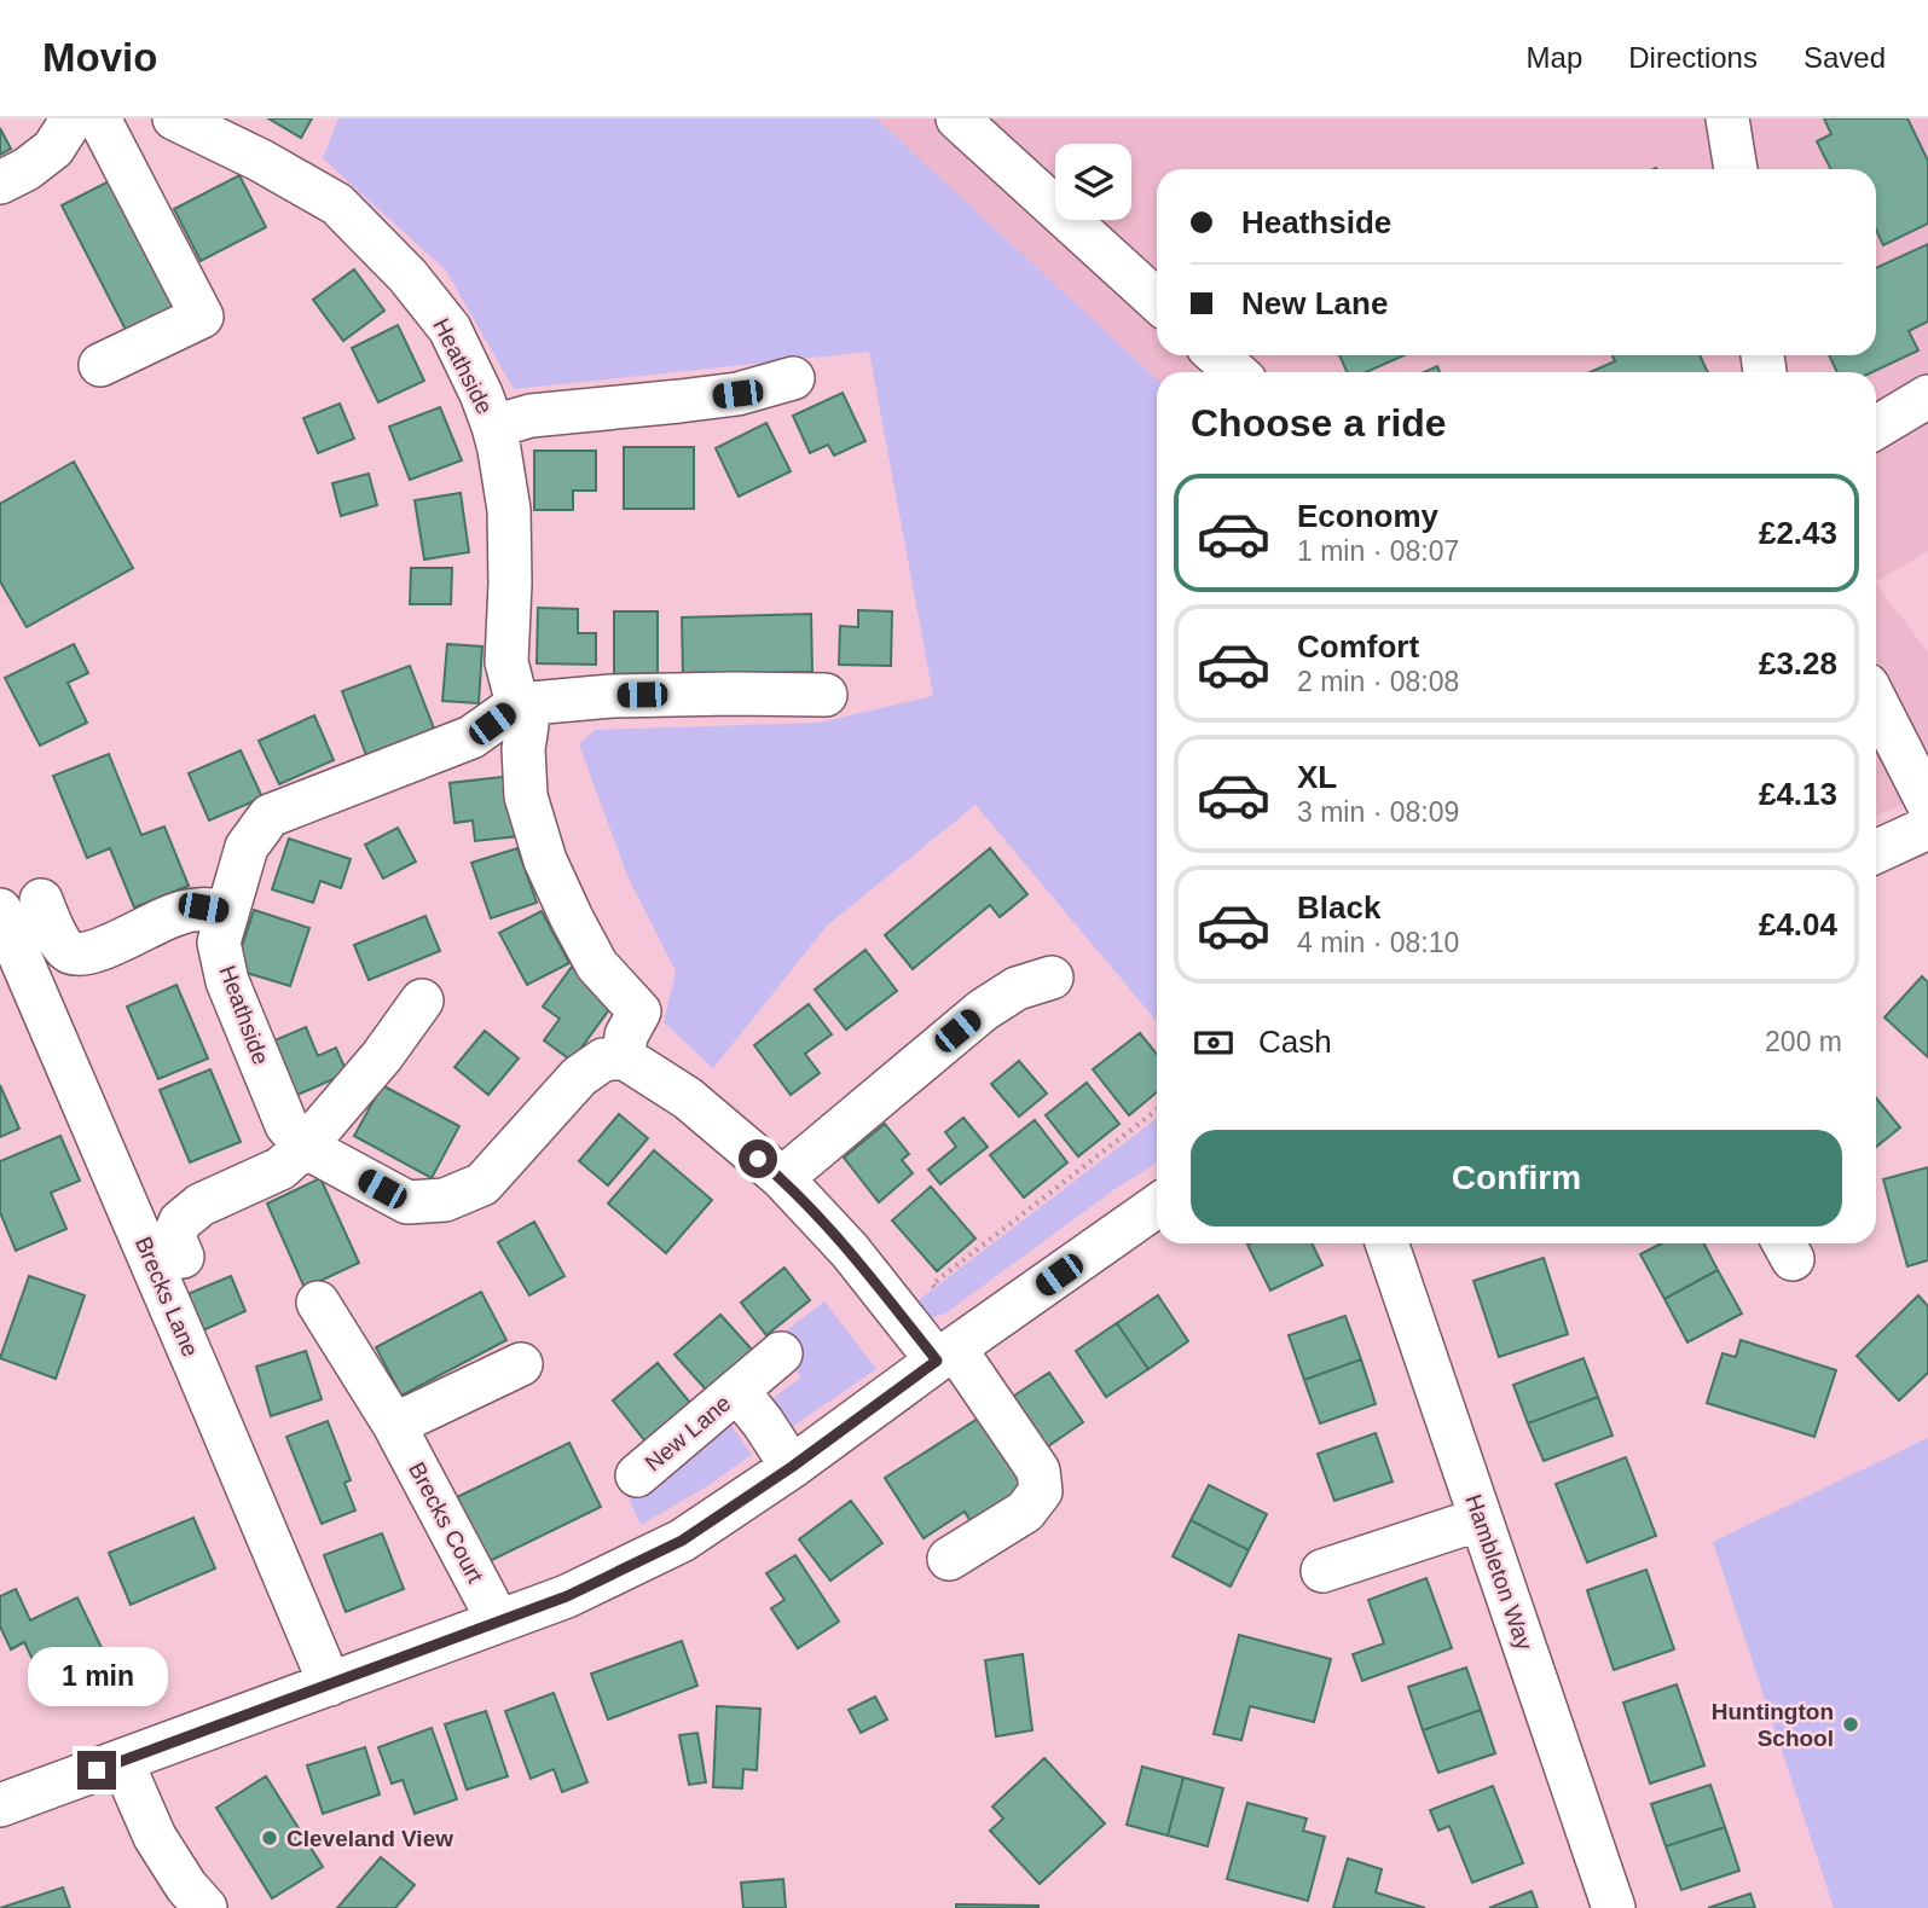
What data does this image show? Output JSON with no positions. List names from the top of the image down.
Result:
{
  "streets": {
    "street": [
      "Heathside",
      "Brecks Lane",
      "New Lane",
      "Brecks Court",
      "Hambleton Way"
    ]
  },
  "places": ["Huntington School", "Cleveland View"],
  "page": {
    "header": "Movio",
    "nav": ["Map", "Directions", "Saved"],
    "banner": ["Heathside", "New Lane"],
    "heading": "Choose a ride",
    "list": [
      {
        "name": "Economy",
        "note": "1 min · 08:07",
        "value": "£2.43"
      },
      {
        "name": "Comfort",
        "note": "2 min · 08:08",
        "value": "£3.28"
      },
      {
        "name": "XL",
        "note": "3 min · 08:09",
        "value": "£4.13"
      },
      {
        "name": "Black",
        "note": "4 min · 08:10",
        "value": "£4.04"
      }
    ],
    "pay": ["Cash", "200 m"],
    "buttons": "Confirm",
    "bubble": "1 min"
  }
}
